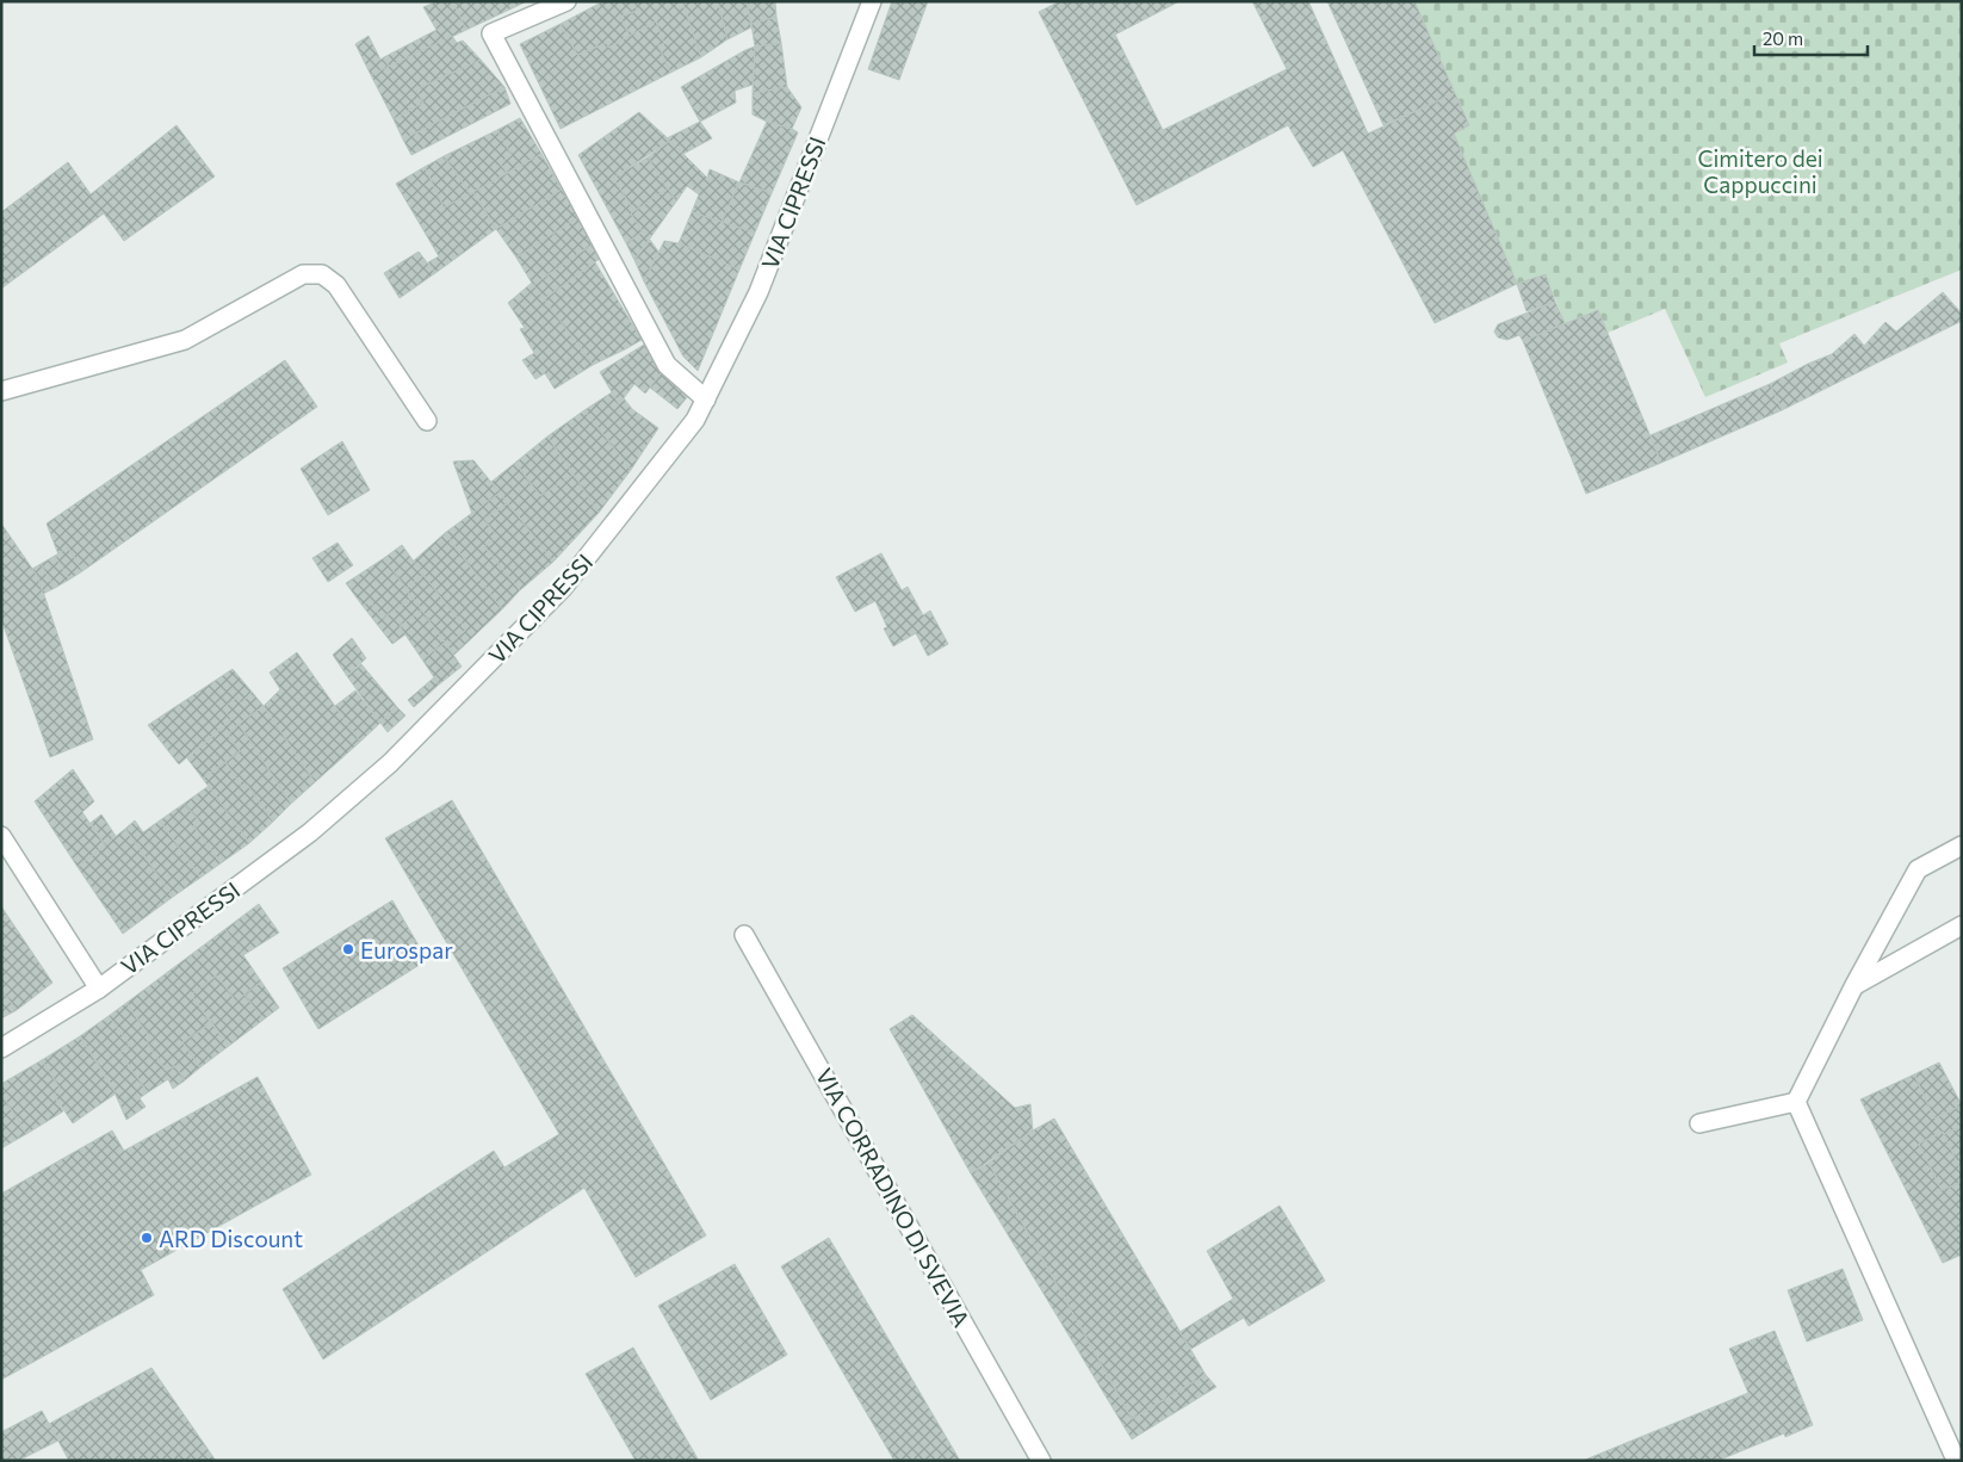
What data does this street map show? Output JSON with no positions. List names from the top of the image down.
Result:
{
  "streets": {
    "street": ["VIA CIPRESSI", "VIA CORRADINO DI SVEVIA"]
  },
  "parks": ["Cimitero dei Cappuccini"],
  "places": ["Eurospar", "ARD Discount"],
  "scale_bar": "20 m"
}
